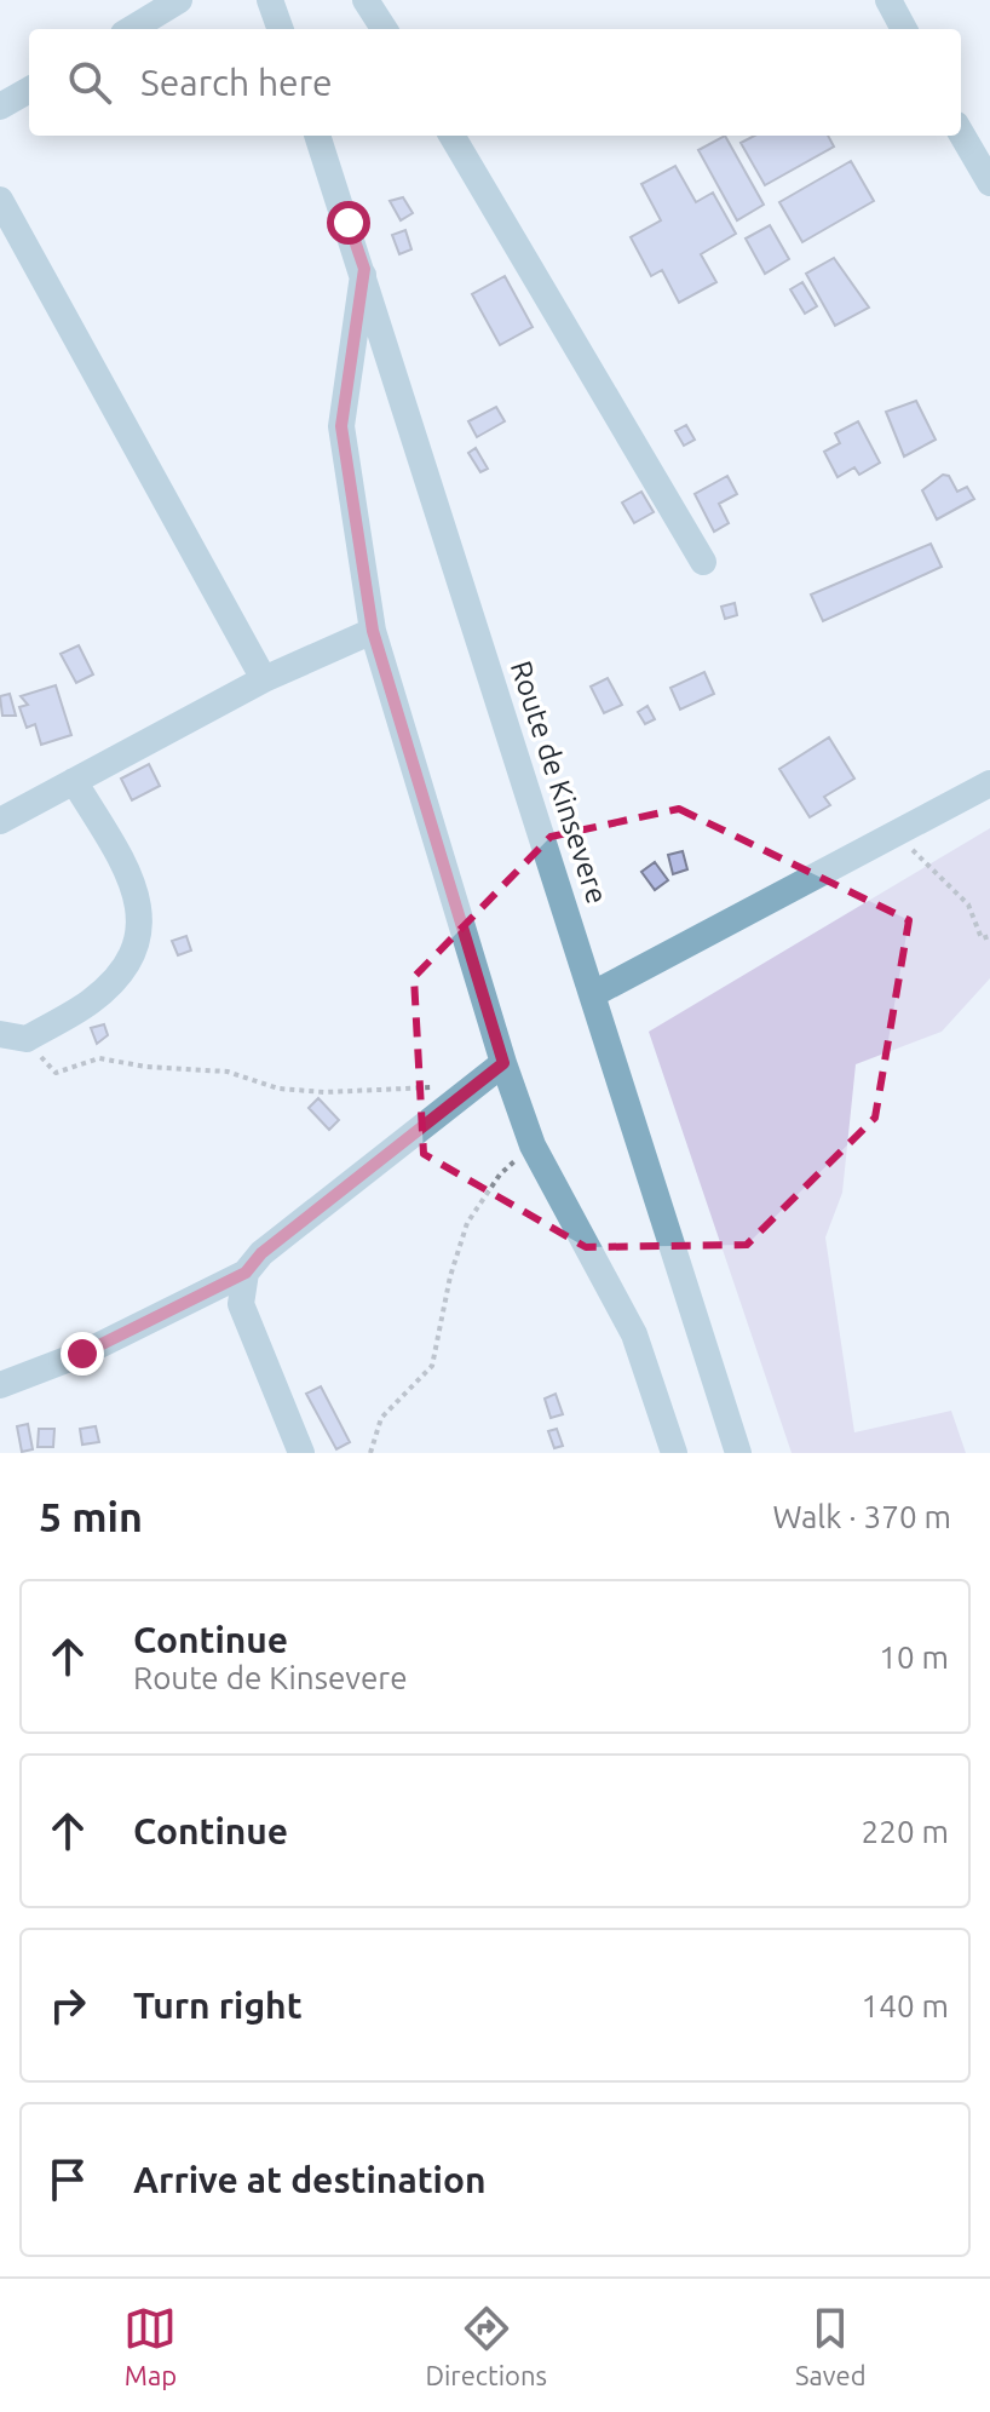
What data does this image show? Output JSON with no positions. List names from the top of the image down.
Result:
{
  "streets": {
    "street": ["Route de Kinsevere"]
  },
  "page": {
    "search": "Search here",
    "heading": ["5 min", "Walk · 370 m"],
    "list": [
      ["Continue", "Route de Kinsevere", "10 m"],
      ["Continue", "220 m"],
      ["Turn right", "140 m"],
      "Arrive at destination"
    ],
    "nav": ["Map", "Directions", "Saved"]
  }
}
